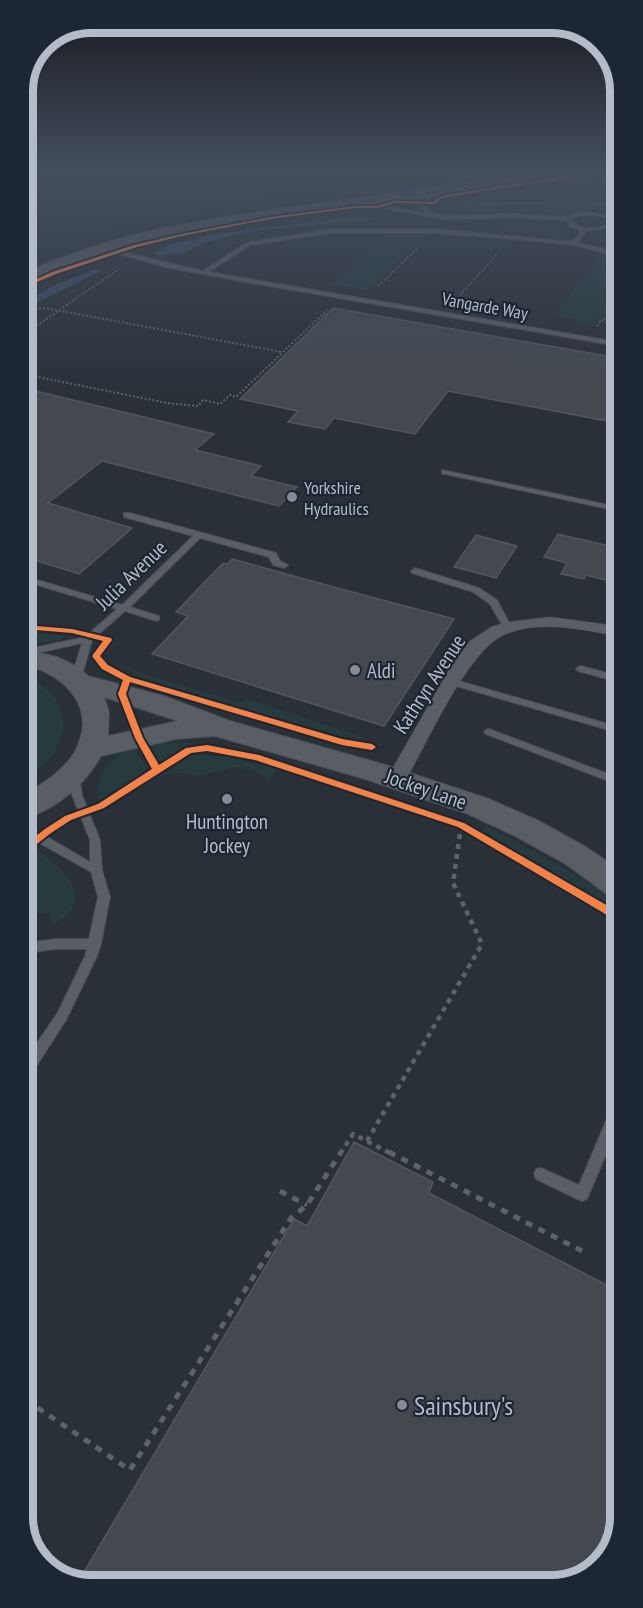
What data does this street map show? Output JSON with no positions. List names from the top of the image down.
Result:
{
  "streets": {
    "street": ["Kathryn Avenue", "Jockey Lane"],
    "lane": ["Vangarde Way", "Julia Avenue"]
  },
  "crossings": [
    ["Julia Avenue", "Jockey Lane"],
    ["Kathryn Avenue", "Jockey Lane"]
  ],
  "places": [
    "Yorkshire Hydraulics",
    "Aldi",
    "Huntington Jockey",
    "Sainsbury's"
  ]
}
